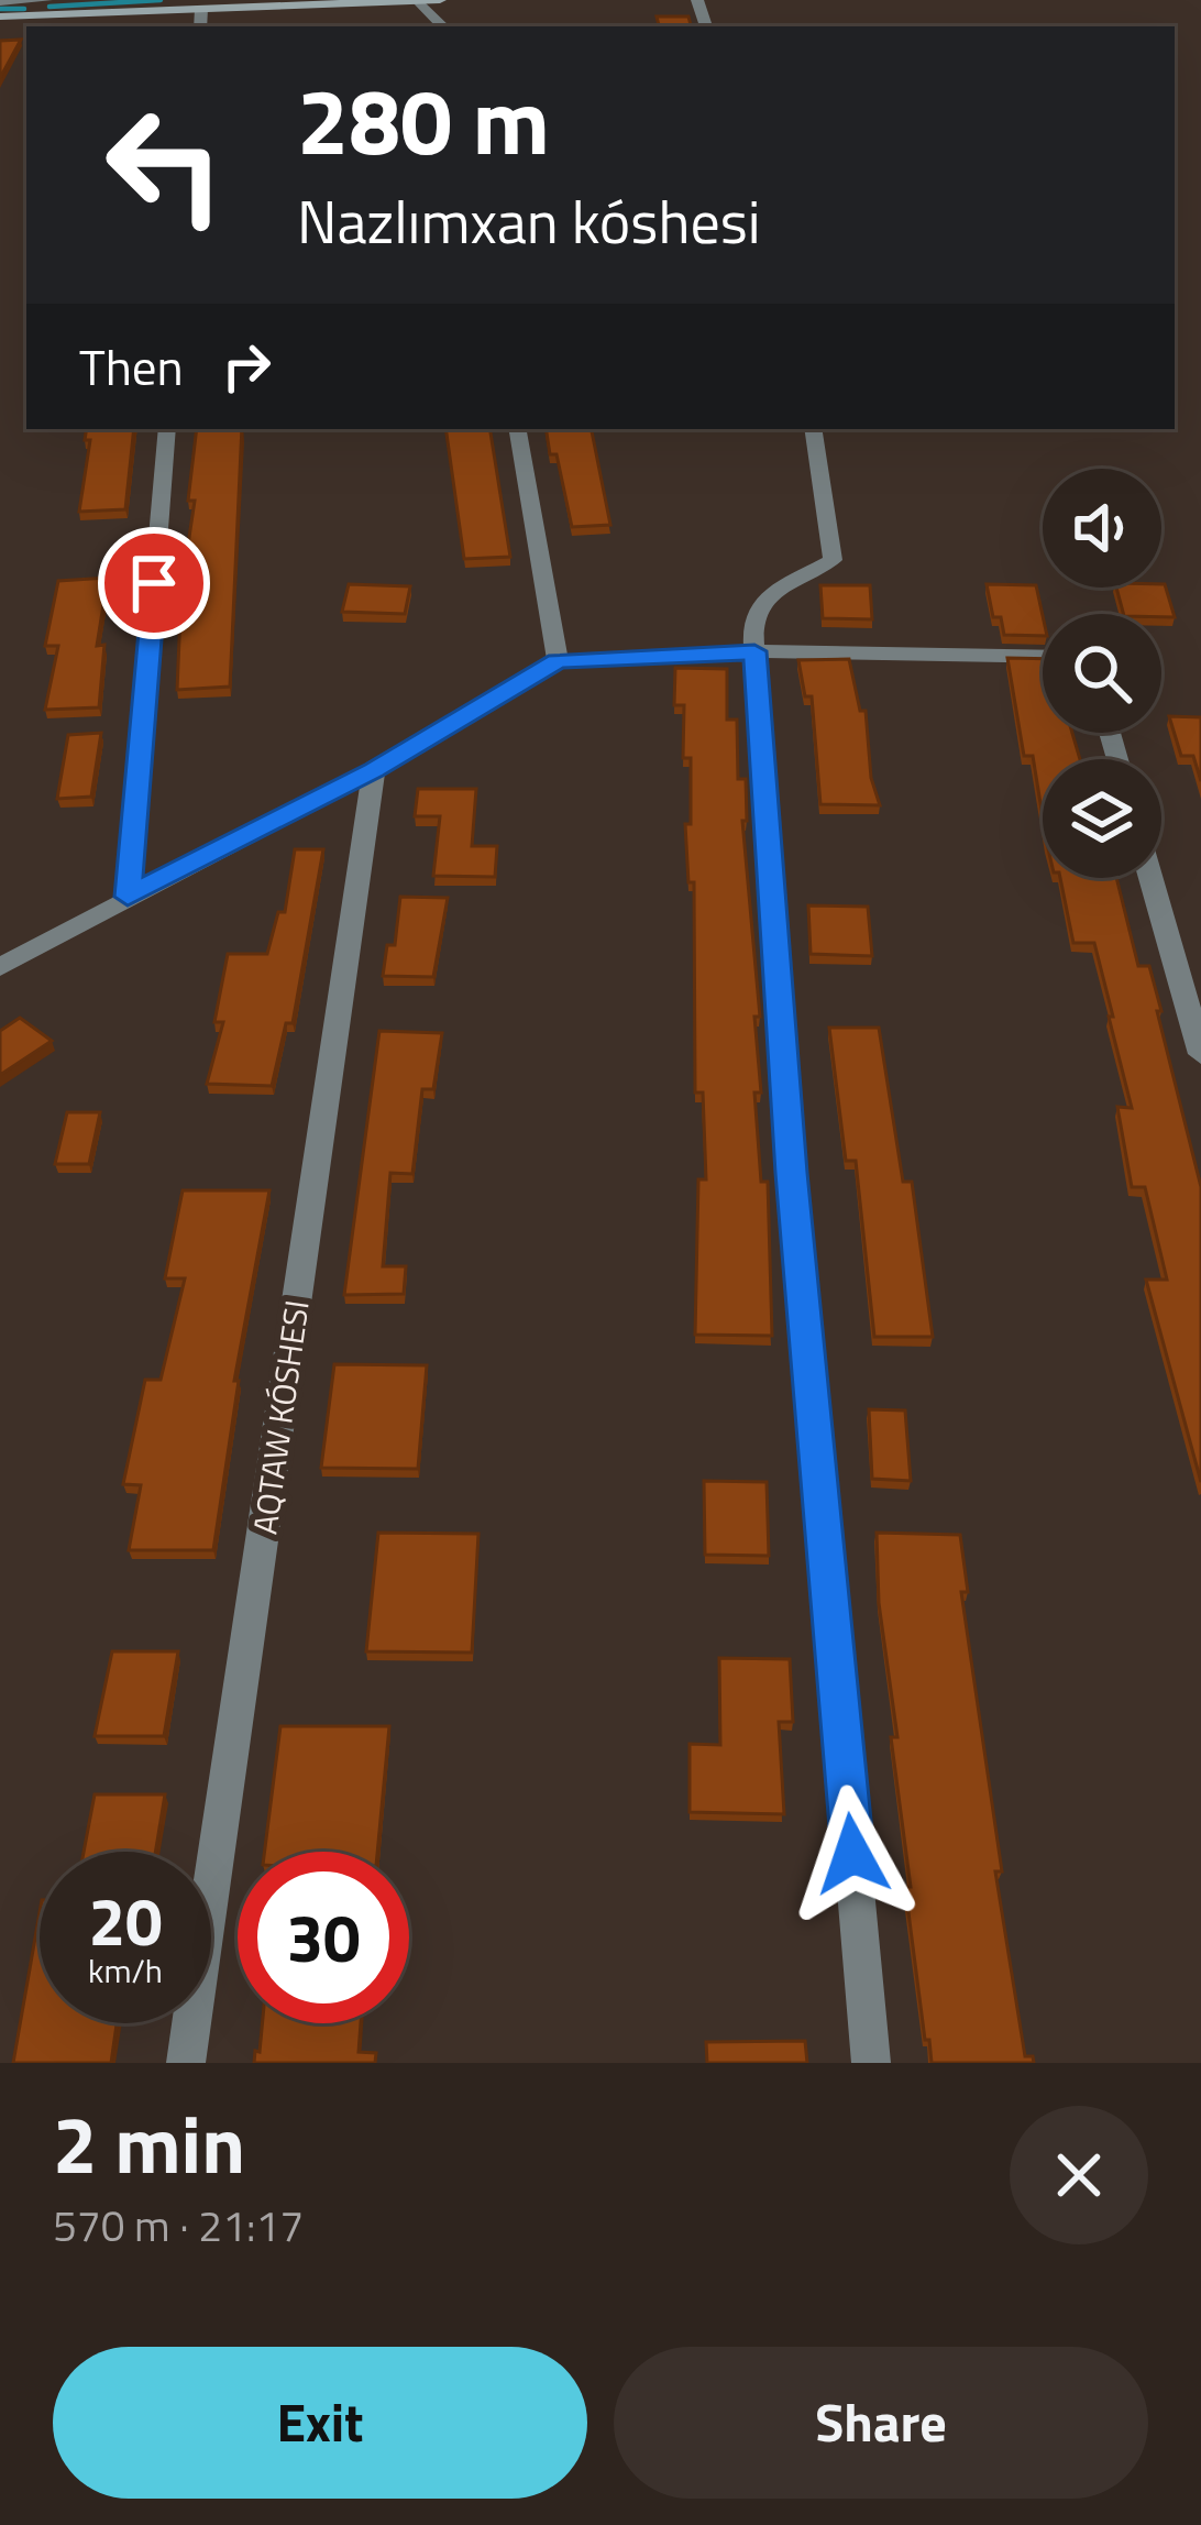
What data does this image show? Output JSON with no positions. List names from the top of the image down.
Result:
{
  "streets": {
    "street": ["AQTAW KÓSHESI"]
  },
  "page": {
    "turn": ["280 m", "Nazlımxan kóshesi"],
    "then": "Then",
    "speed": "20 km/h",
    "limit": "30",
    "heading": ["2 min", "570 m · 21:17"],
    "buttons": ["Exit", "Share"]
  }
}
